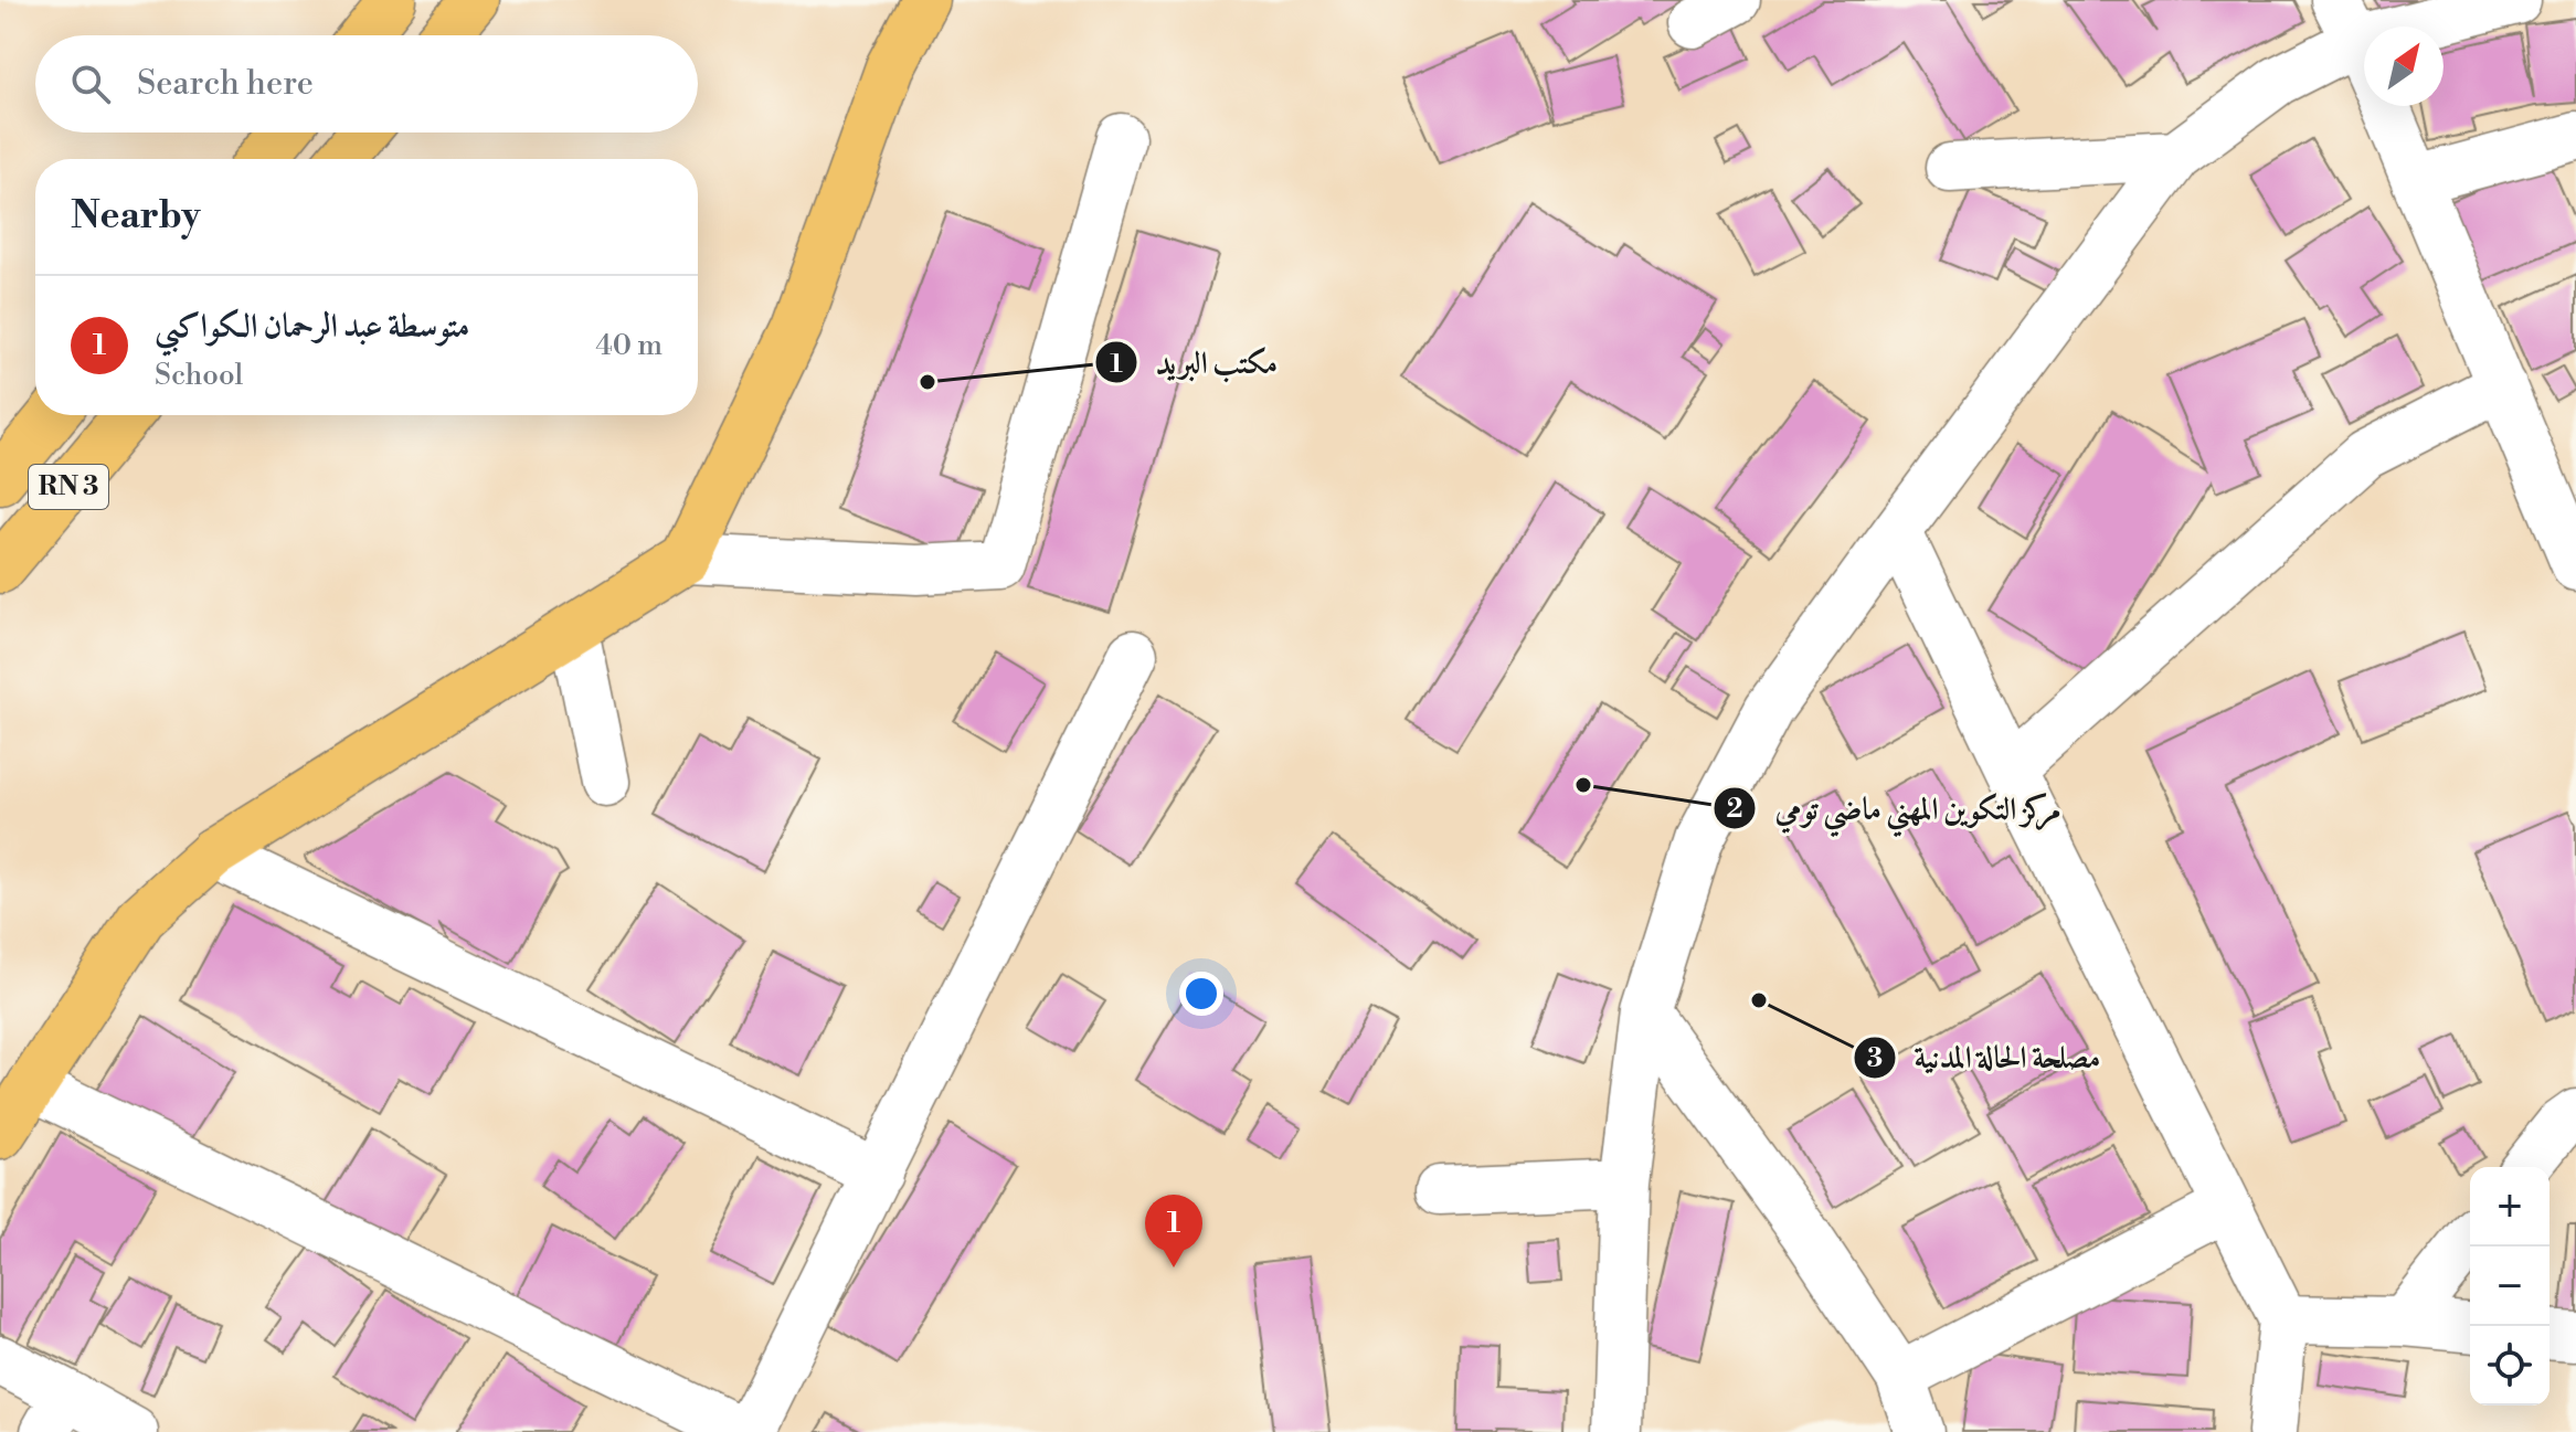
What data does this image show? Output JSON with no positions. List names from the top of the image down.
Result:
{
  "streets": {
    "main road": ["RN 3"]
  },
  "places": ["مكتب البريد", "مركز التكوين المهني ماضي تومي", "مصلحة الحالة المدنية"],
  "north": "top right",
  "page": {
    "search": "Search here",
    "heading": "Nearby",
    "list": [
      {
        "mark": "1",
        "name": "متوسطة عبد الرحمان الكواكبي",
        "note": "School",
        "value": "40 m"
      }
    ],
    "map_buttons": ["+", "−"],
    "pins": "1"
  }
}
